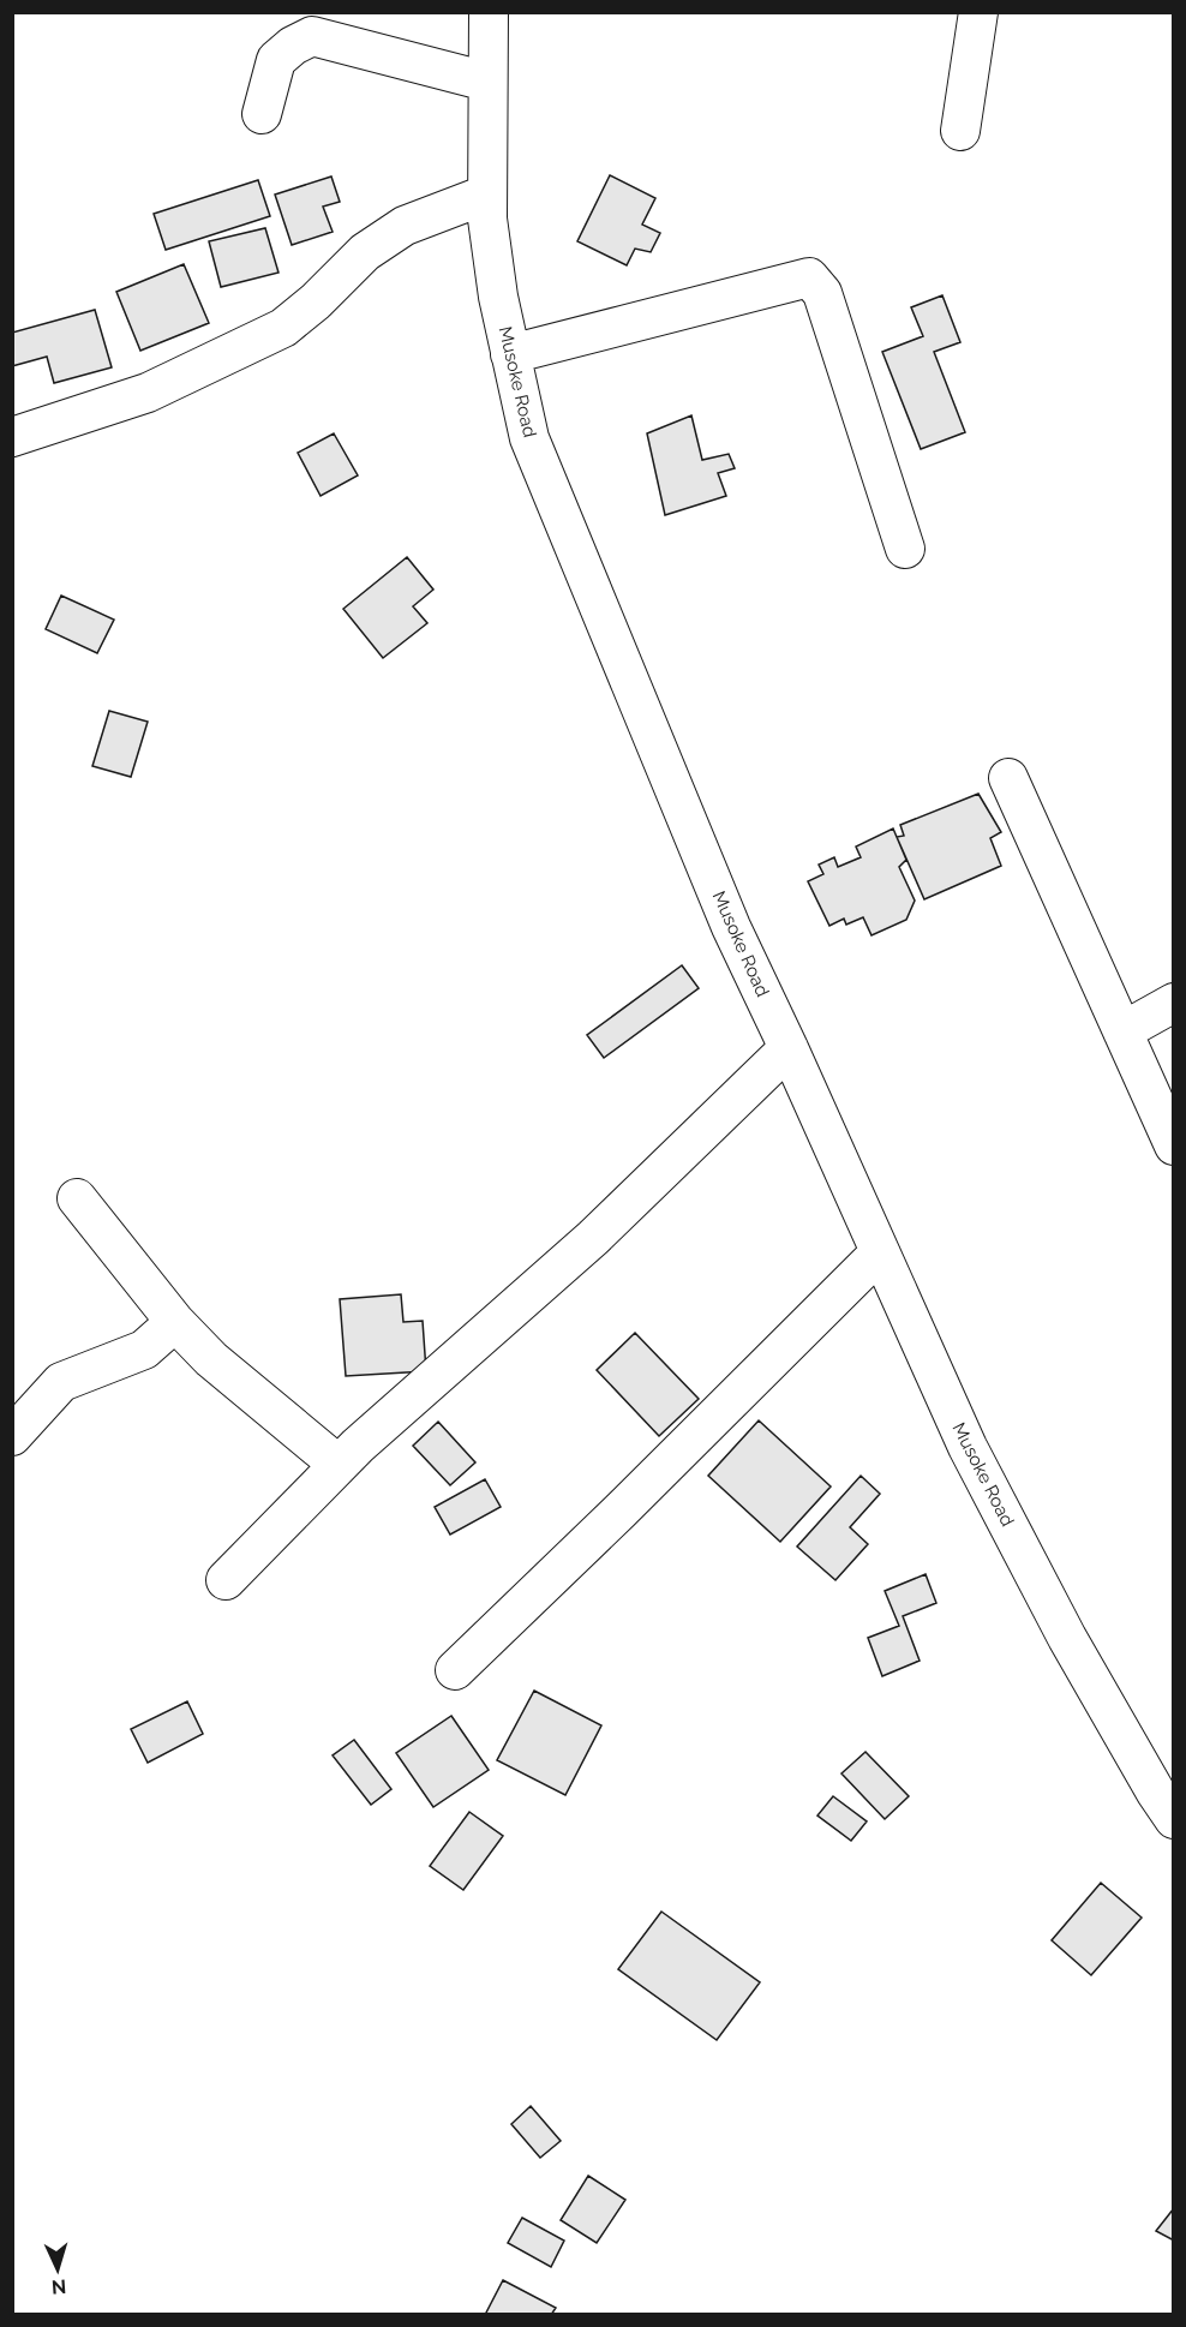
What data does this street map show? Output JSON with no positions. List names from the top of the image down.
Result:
{
  "streets": {
    "street": ["Musoke Road"]
  },
  "north": "bottom"
}
